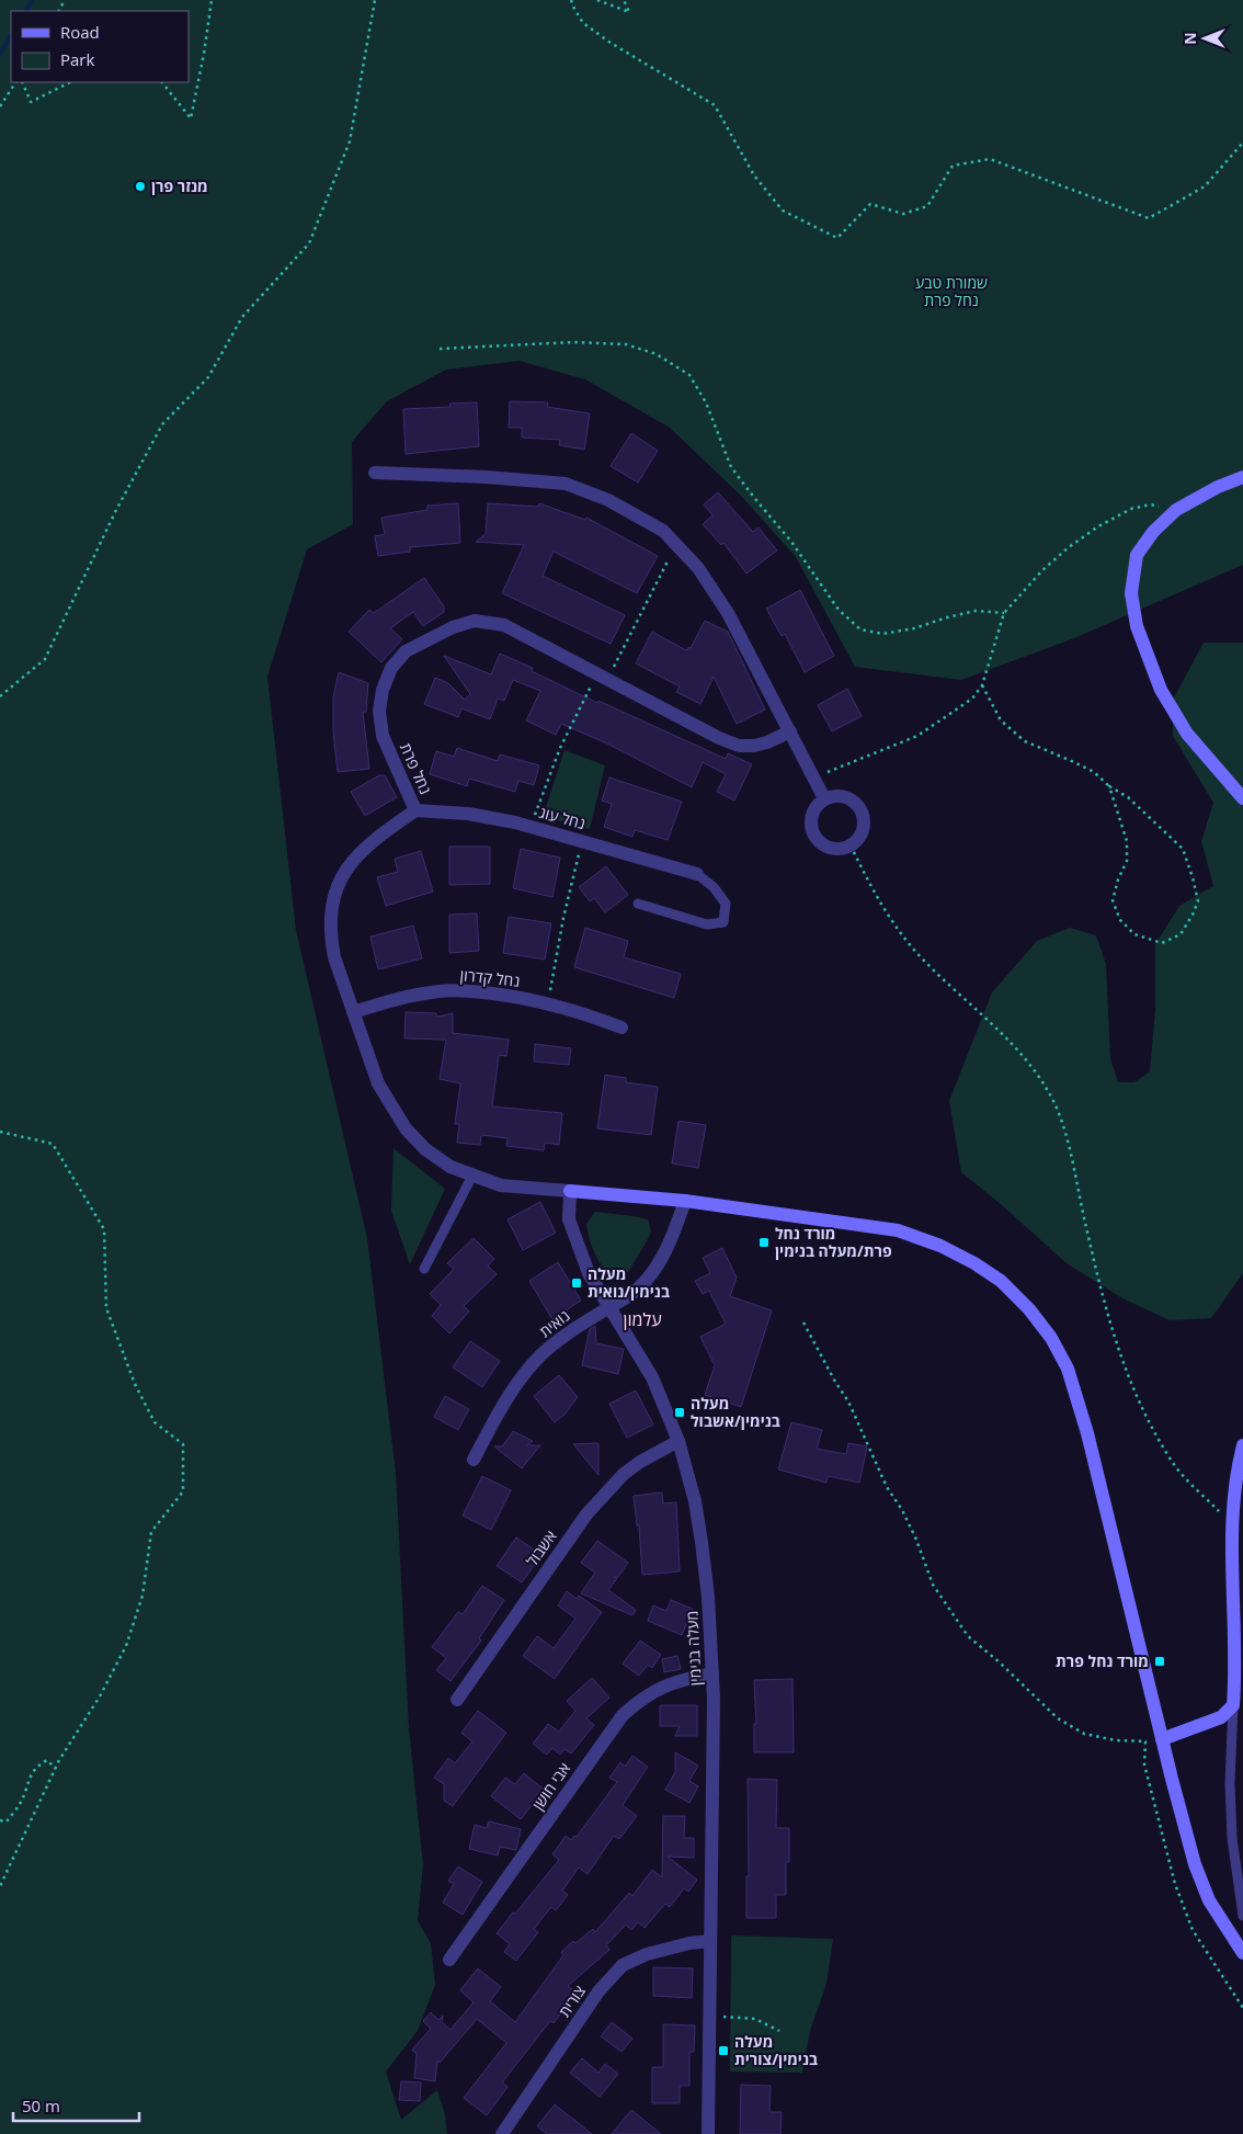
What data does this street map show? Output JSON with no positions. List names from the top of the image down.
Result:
{
  "streets": {
    "street": [
      "נחל פרת",
      "נחל עוג",
      "נחל קדרון",
      "נואית",
      "אשבול",
      "מעלה בנימין",
      "אבי חושן",
      "צורית"
    ]
  },
  "crossings": [
    ["נחל פרת", "נחל עוג"],
    ["נחל פרת", "נחל קדרון"],
    ["נחל פרת", "מעלה בנימין"],
    ["נואית", "מעלה בנימין"],
    ["אשבול", "מעלה בנימין"],
    ["מעלה בנימין", "אבי חושן"],
    ["מעלה בנימין", "צורית"]
  ],
  "districts": ["עלמון"],
  "parks": ["שמורת טבע נחל פרת"],
  "places": {
    "other": ["מנזר פרן"],
    "transit": [
      "מורד נחל פרת/מעלה בנימין",
      "מעלה בנימין/נואית",
      "מעלה בנימין/אשבול",
      "מורד נחל פרת",
      "מעלה בנימין/צורית"
    ]
  },
  "legend": ["Road", "Park"],
  "scale_bar": "50 m",
  "north": "left"
}
